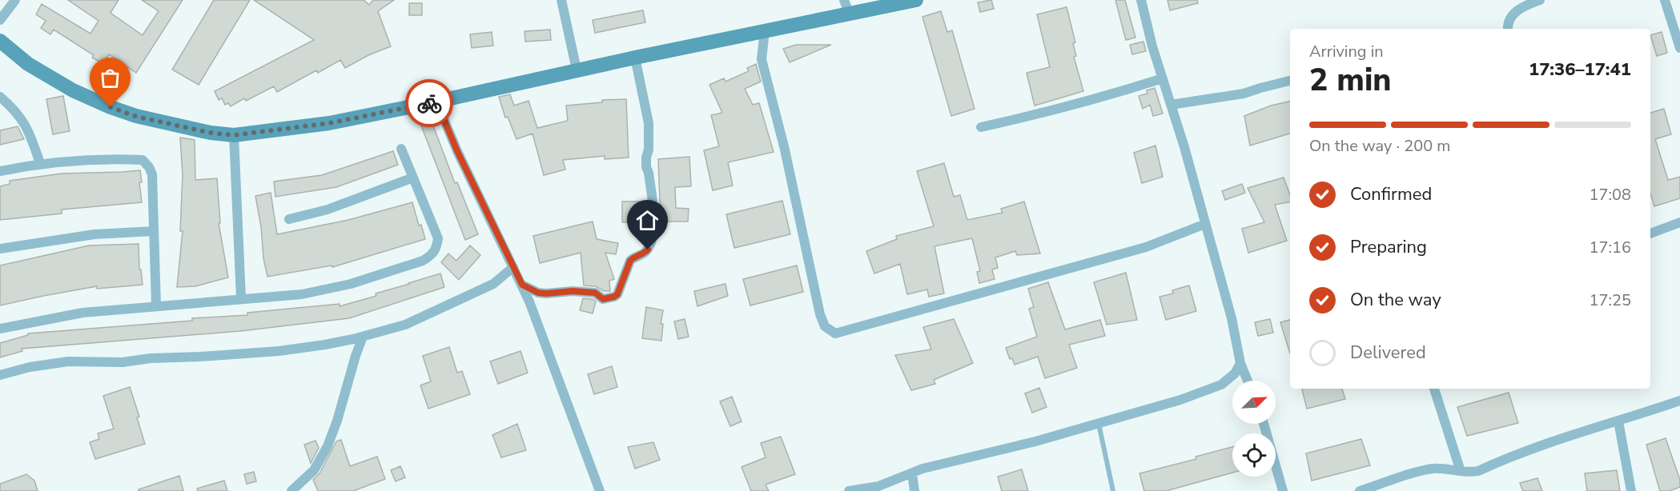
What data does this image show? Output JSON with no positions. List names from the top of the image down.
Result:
{
  "north": "top right",
  "page": {
    "heading": ["2 min", "Arriving in", "17:36–17:41"],
    "bar": "On the way · 200 m",
    "list": [
      ["Confirmed", "17:08"],
      ["Preparing", "17:16"],
      ["On the way", "17:25"],
      "Delivered"
    ]
  }
}
